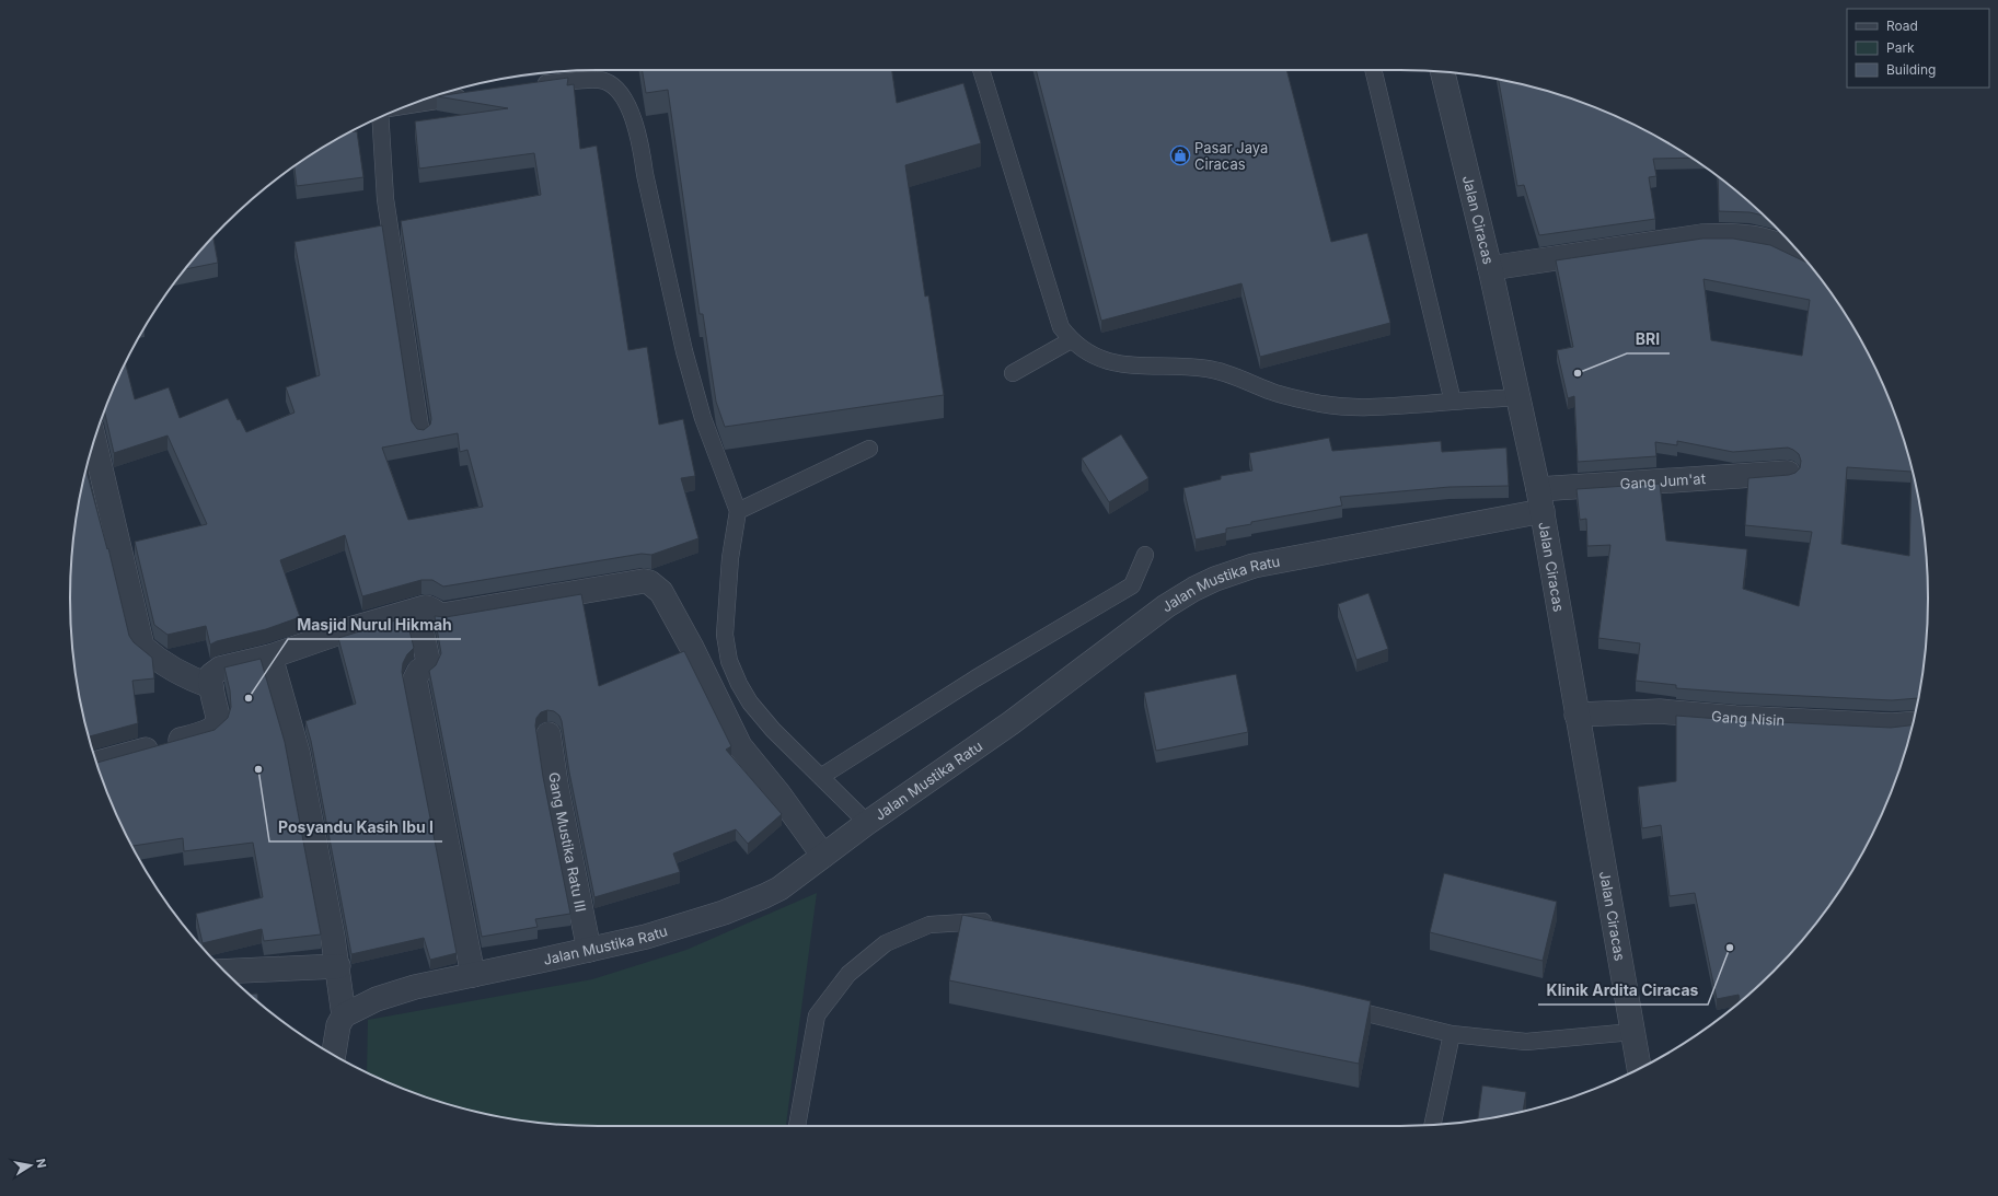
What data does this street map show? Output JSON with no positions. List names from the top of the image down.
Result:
{
  "streets": {
    "street": [
      "Jalan Ciracas",
      "Gang Jum'at",
      "Jalan Mustika Ratu",
      "Gang Nisin",
      "Gang Mustika Ratu III"
    ]
  },
  "crossings": [
    ["Jalan Ciracas", "Gang Jum'at"],
    ["Jalan Ciracas", "Jalan Mustika Ratu"],
    ["Jalan Ciracas", "Gang Nisin"],
    ["Gang Jum'at", "Jalan Mustika Ratu"],
    ["Jalan Mustika Ratu", "Gang Mustika Ratu III"]
  ],
  "places": {
    "shop": ["Pasar Jaya Ciracas"],
    "other": [
      "BRI",
      "Masjid Nurul Hikmah",
      "Posyandu Kasih Ibu I",
      "Klinik Ardita Ciracas"
    ]
  },
  "legend": ["Road", "Park", "Building"],
  "north": "right"
}
